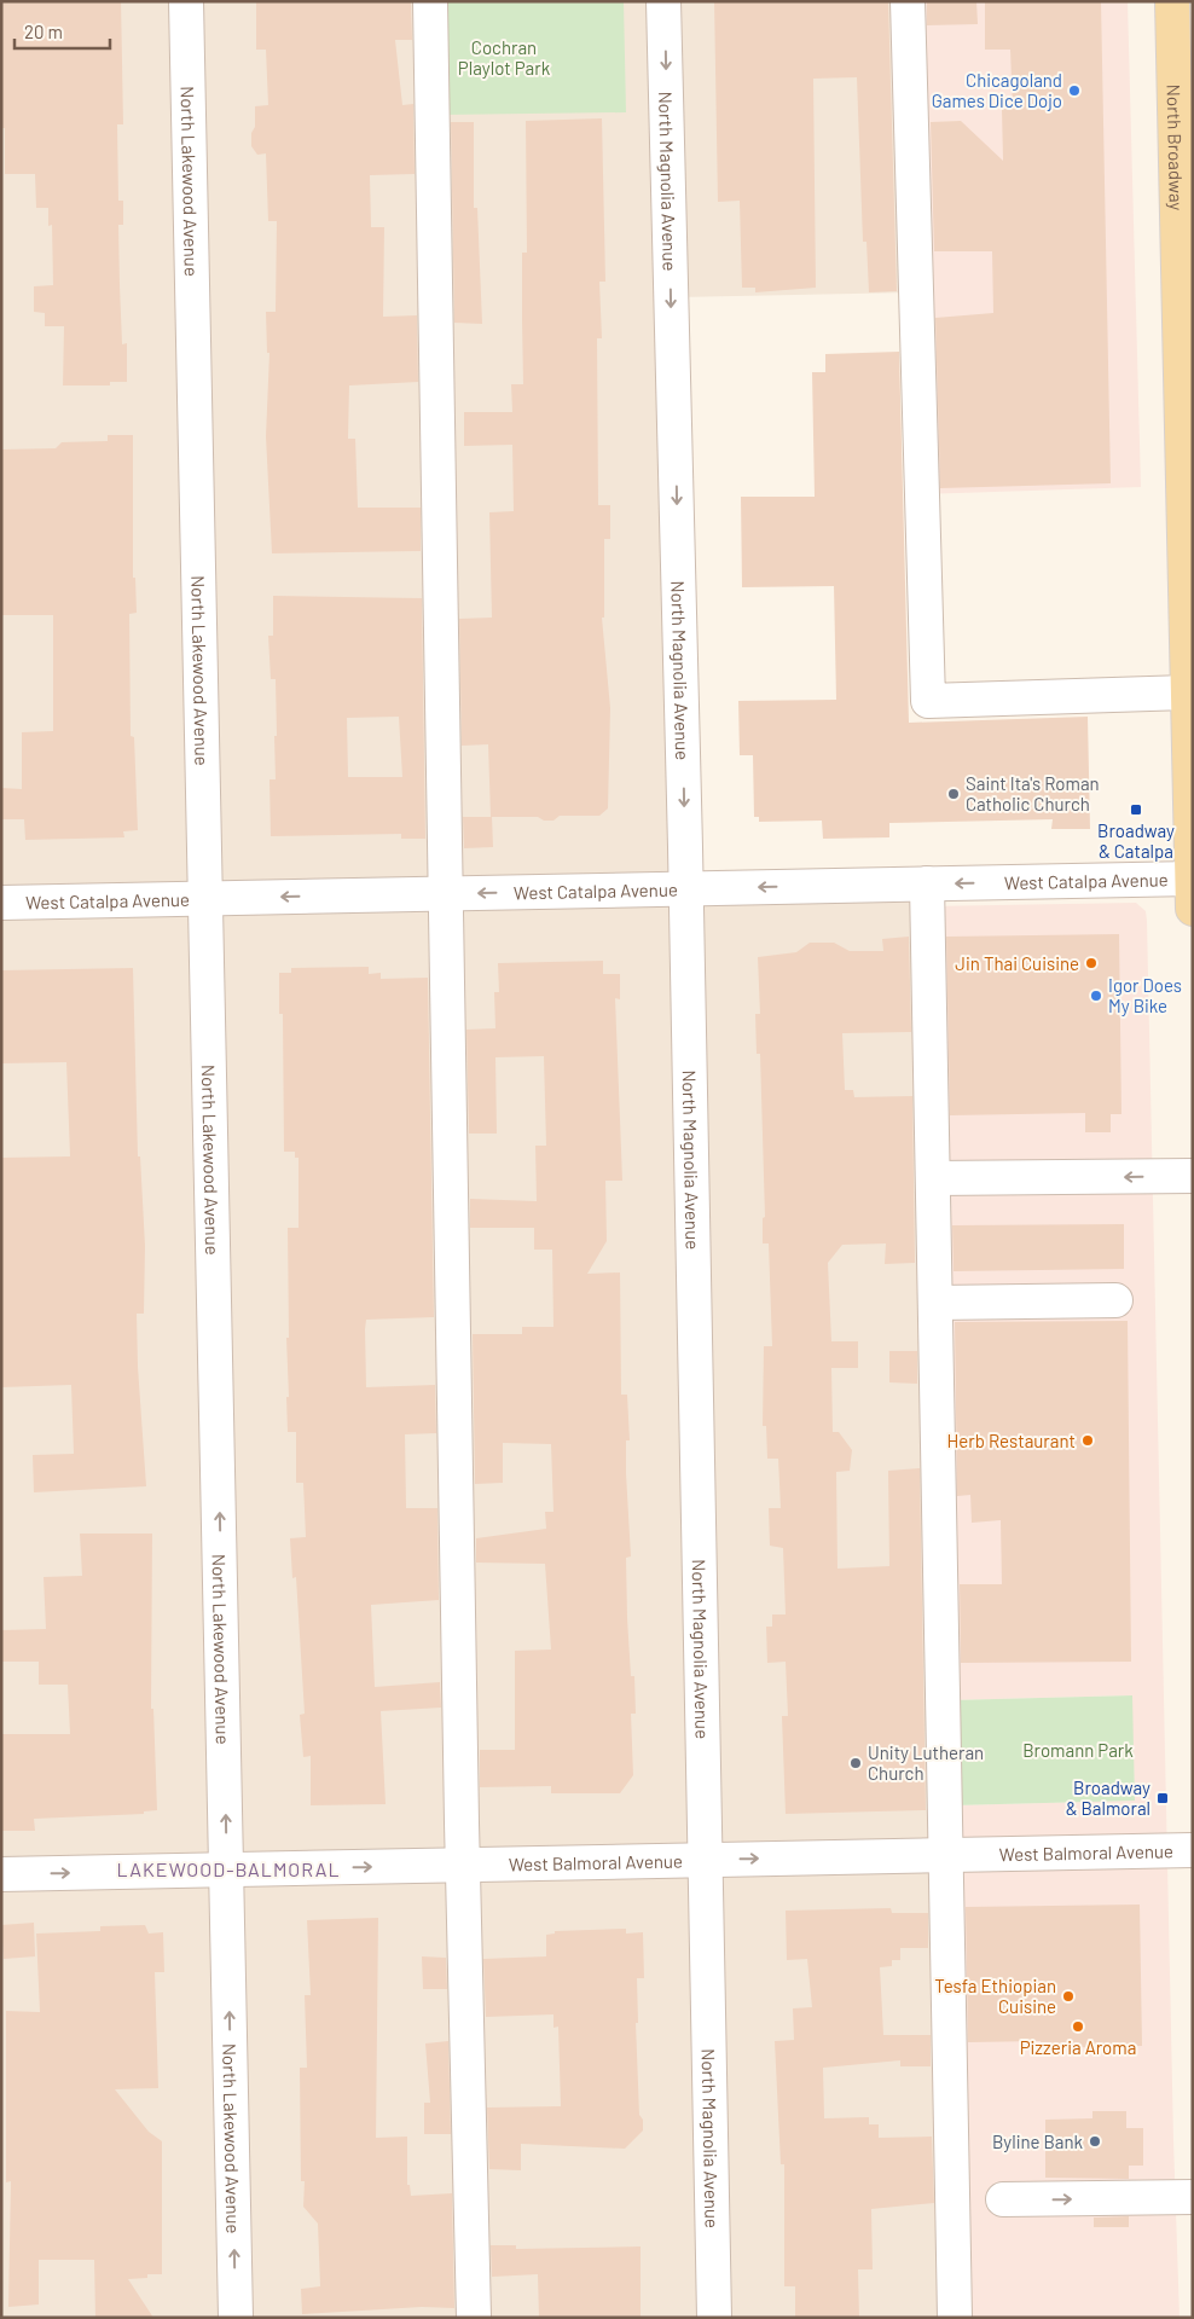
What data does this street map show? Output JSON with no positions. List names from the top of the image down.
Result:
{
  "streets": {
    "main road": ["North Broadway"],
    "street": [
      "North Lakewood Avenue",
      "North Magnolia Avenue",
      "West Catalpa Avenue",
      "West Balmoral Avenue"
    ]
  },
  "crossings": [
    ["North Broadway", "West Catalpa Avenue"],
    ["North Lakewood Avenue", "West Catalpa Avenue"],
    ["North Lakewood Avenue", "West Balmoral Avenue"],
    ["North Magnolia Avenue", "West Catalpa Avenue"],
    ["North Magnolia Avenue", "West Balmoral Avenue"]
  ],
  "one_way": ["West Catalpa Avenue", "West Balmoral Avenue"],
  "districts": ["LAKEWOOD-BALMORAL"],
  "parks": ["Cochran Playlot Park", "Bromann Park"],
  "places": {
    "other": [
      "Chicagoland Games Dice Dojo",
      "Saint Ita's Roman Catholic Church",
      "Jin Thai Cuisine",
      "Igor Does My Bike",
      "Herb Restaurant",
      "Unity Lutheran Church",
      "Tesfa Ethiopian Cuisine",
      "Pizzeria Aroma",
      "Byline Bank"
    ],
    "transit": ["Broadway & Catalpa", "Broadway & Balmoral"]
  },
  "scale_bar": "20 m"
}
